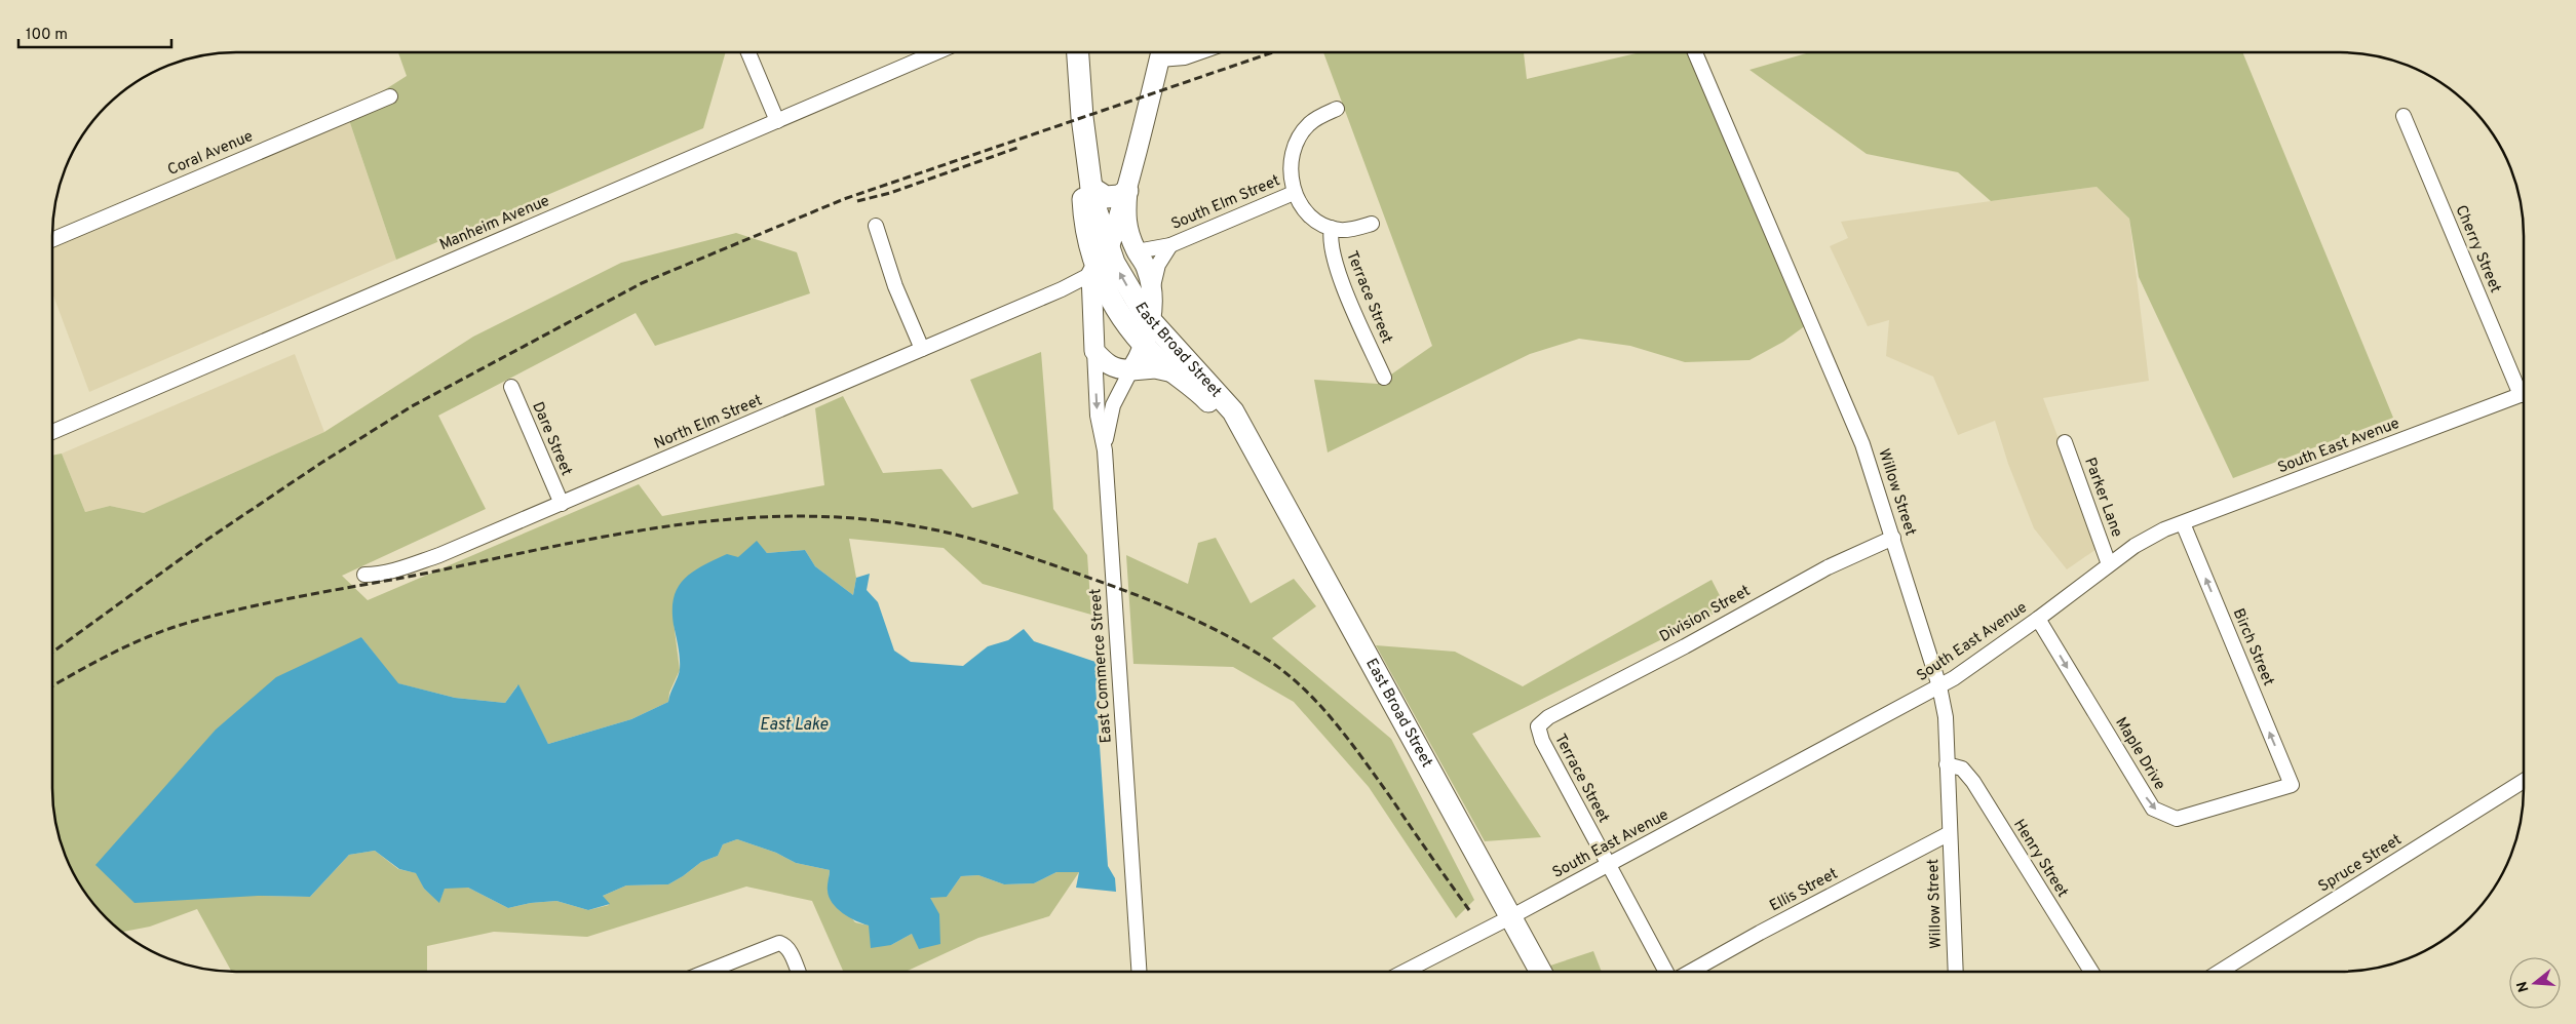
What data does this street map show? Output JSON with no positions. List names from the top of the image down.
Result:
{
  "streets": {
    "highway": ["East Broad Street"],
    "street": [
      "Coral Avenue",
      "South Elm Street",
      "Manheim Avenue",
      "Cherry Street",
      "Terrace Street",
      "North Elm Street",
      "Dare Street",
      "South East Avenue",
      "Willow Street",
      "Parker Lane",
      "Division Street",
      "Birch Street",
      "East Commerce Street",
      "Maple Drive",
      "Henry Street",
      "Spruce Street",
      "Ellis Street"
    ]
  },
  "crossings": [
    ["South Elm Street", "Terrace Street"],
    ["Terrace Street", "South East Avenue"],
    ["Terrace Street", "Division Street"],
    ["East Broad Street", "North Elm Street"],
    ["East Broad Street", "South East Avenue"],
    ["North Elm Street", "Dare Street"],
    ["South East Avenue", "Willow Street"],
    ["South East Avenue", "Parker Lane"],
    ["South East Avenue", "Birch Street"],
    ["South East Avenue", "Maple Drive"],
    ["Willow Street", "Division Street"],
    ["Willow Street", "Henry Street"],
    ["Willow Street", "Ellis Street"],
    ["Birch Street", "Maple Drive"]
  ],
  "one_way": ["Birch Street", "Maple Drive"],
  "water": ["East Lake"],
  "scale_bar": "100 m",
  "north": "left"
}
